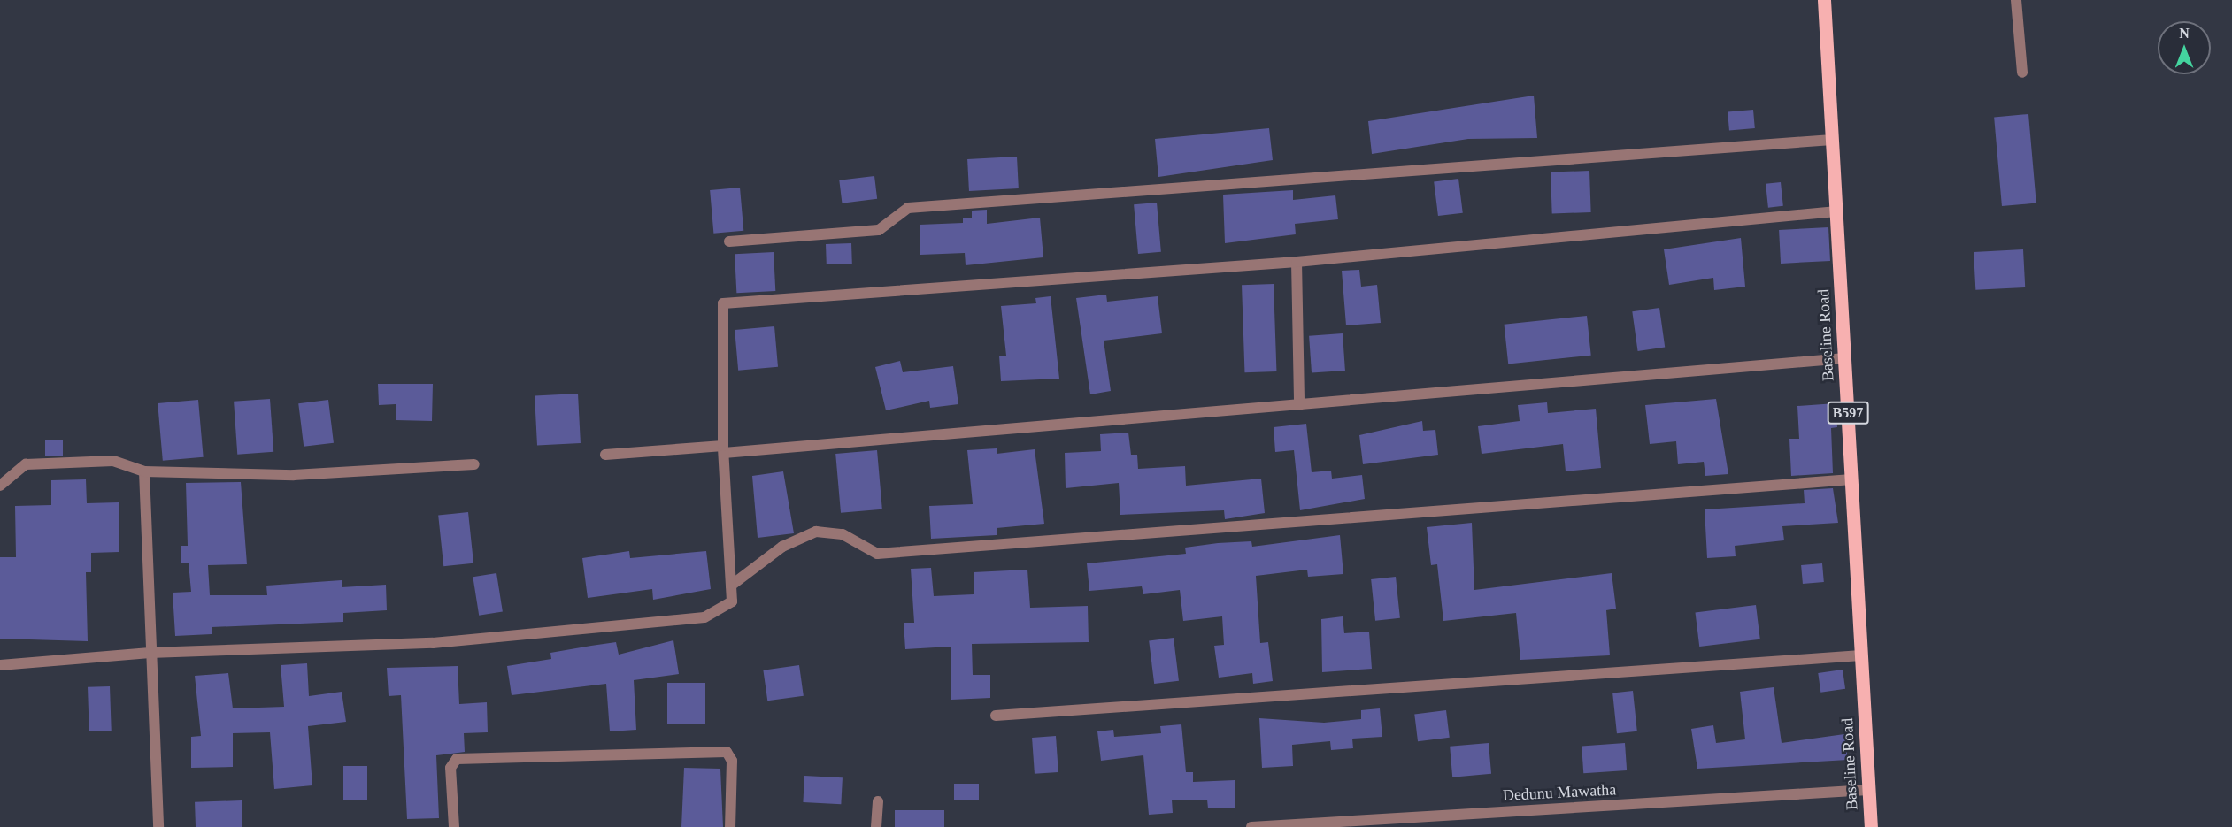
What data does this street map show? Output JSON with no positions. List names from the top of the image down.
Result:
{
  "streets": {
    "main road": ["Baseline Road", "B597"],
    "street": ["Dedunu Mawatha"]
  },
  "crossings": [
    ["Baseline Road", "Dedunu Mawatha"]
  ],
  "north": "top"
}
